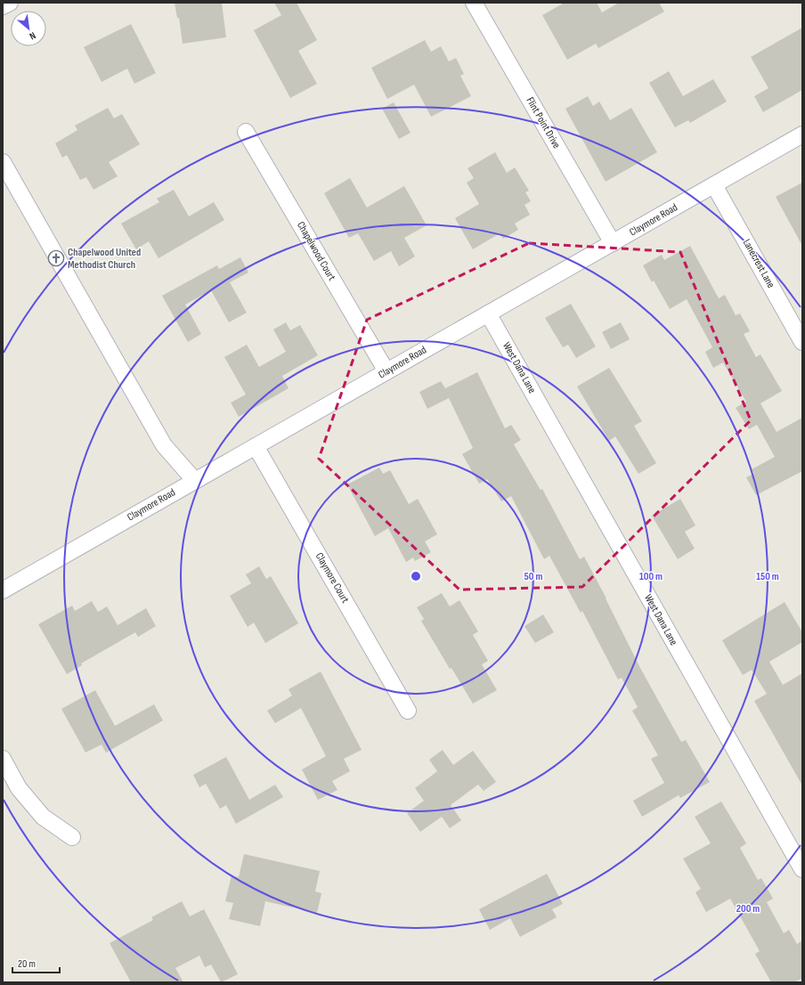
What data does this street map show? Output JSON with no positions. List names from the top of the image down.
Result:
{
  "streets": {
    "street": [
      "Flint Point Drive",
      "Claymore Road",
      "Chapelwood Court",
      "Lanecrest Lane",
      "West Dana Lane",
      "Claymore Court"
    ]
  },
  "crossings": [
    ["Flint Point Drive", "Claymore Road"],
    ["Claymore Road", "Chapelwood Court"],
    ["Claymore Road", "Lanecrest Lane"],
    ["Claymore Road", "West Dana Lane"],
    ["Claymore Road", "Claymore Court"]
  ],
  "places": {
    "church": ["Chapelwood United Methodist Church"]
  },
  "scale_bar": "20 m",
  "north": "bottom right",
  "rings": [
    "50 m",
    "100 m",
    "150 m",
    "200 m"
  ]
}
